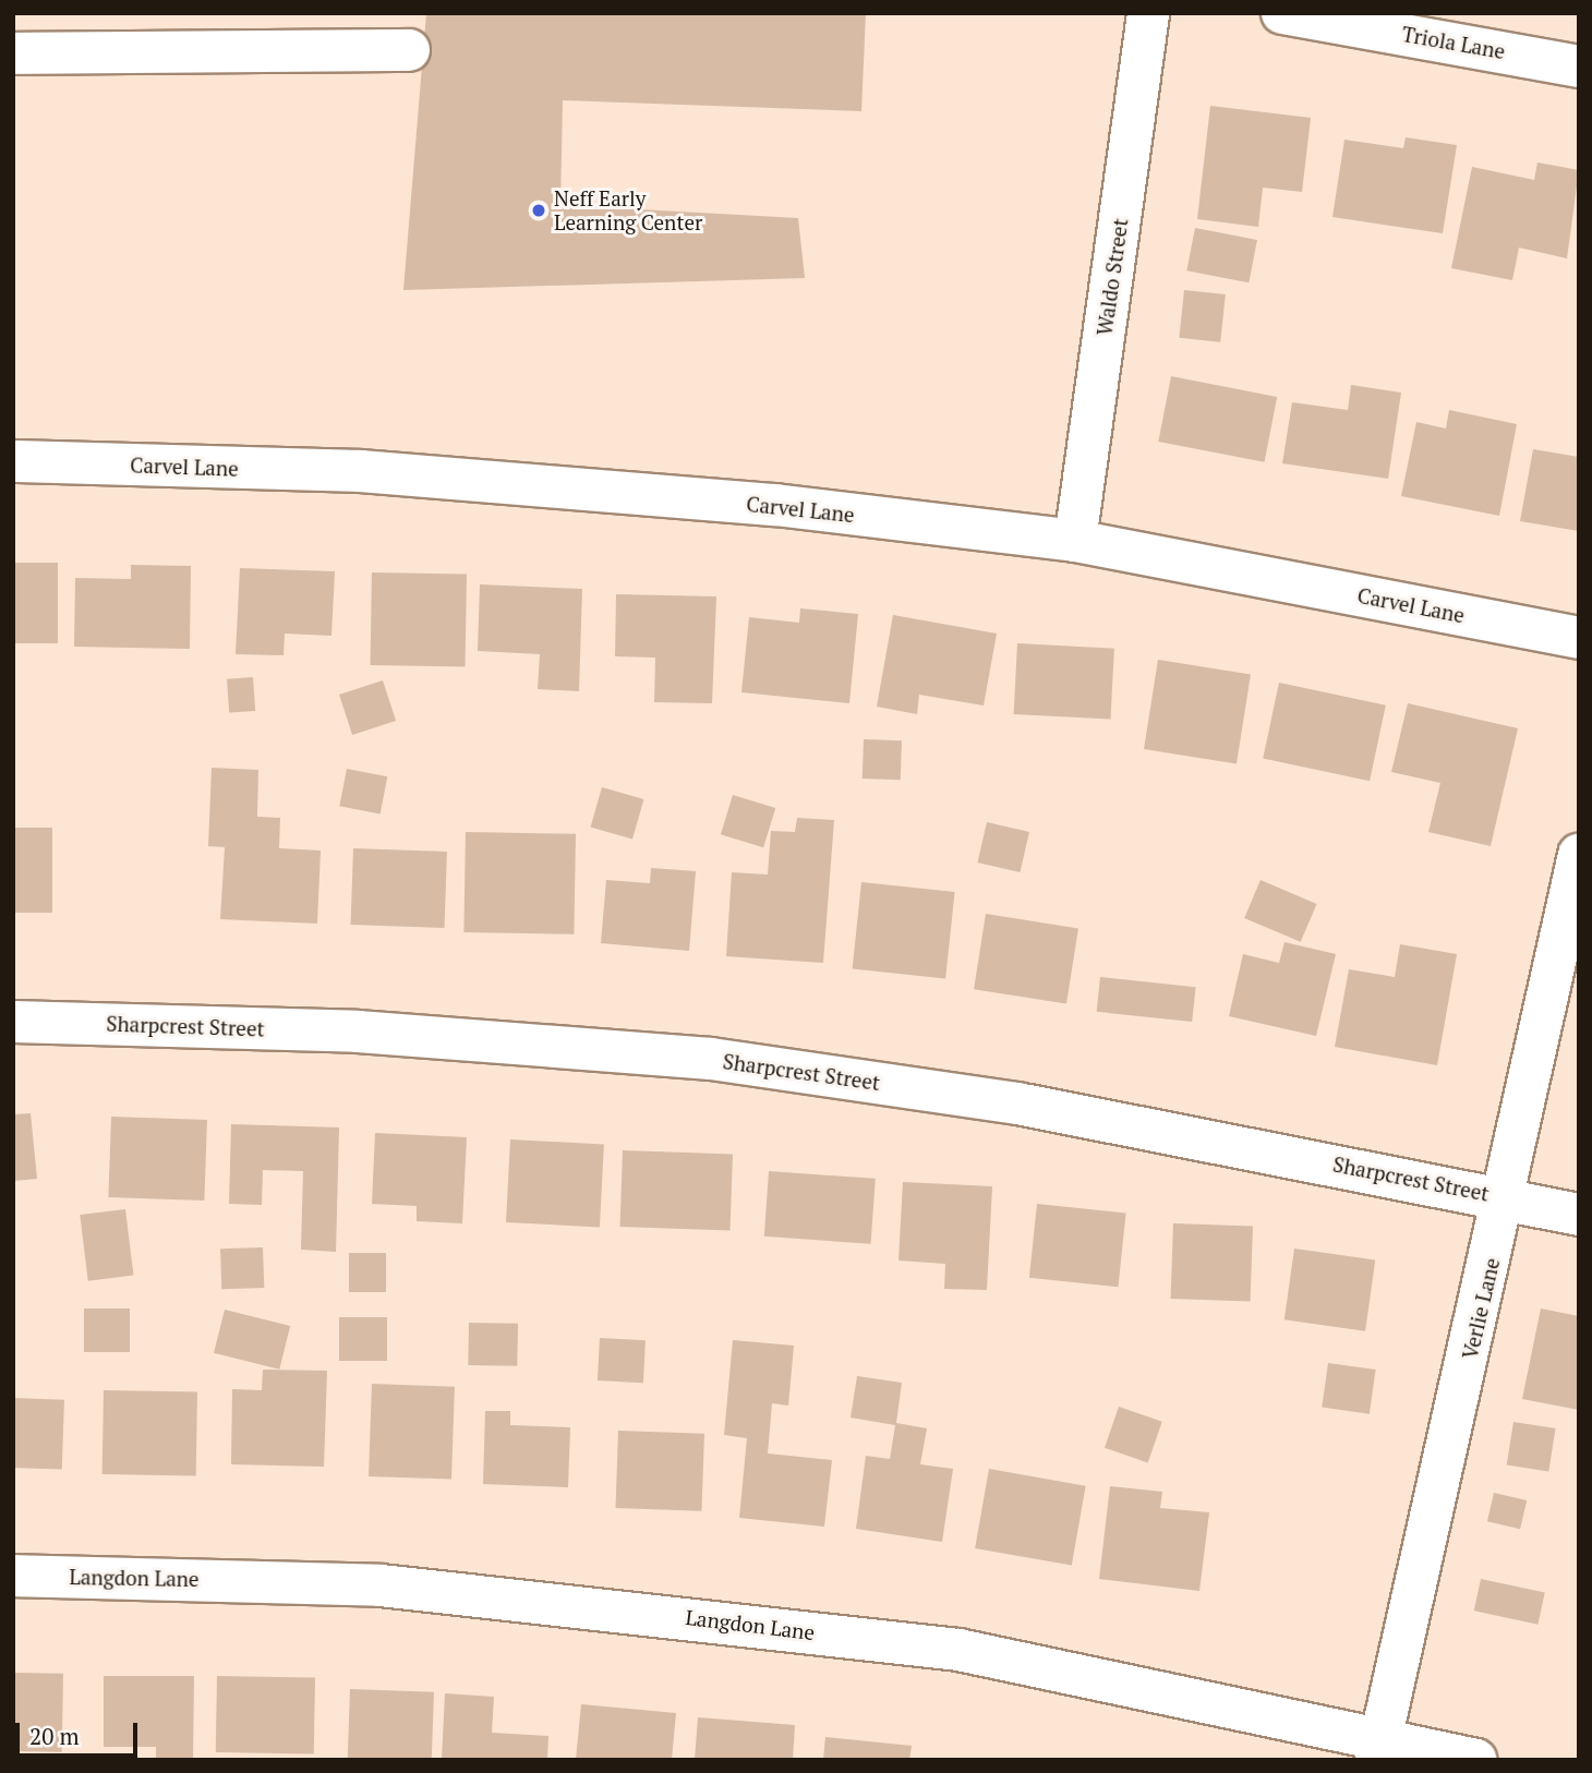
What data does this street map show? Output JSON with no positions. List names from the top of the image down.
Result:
{
  "streets": {
    "street": [
      "Triola Lane",
      "Waldo Street",
      "Carvel Lane",
      "Sharpcrest Street",
      "Verlie Lane",
      "Langdon Lane"
    ]
  },
  "crossings": [
    ["Waldo Street", "Carvel Lane"],
    ["Sharpcrest Street", "Verlie Lane"],
    ["Verlie Lane", "Langdon Lane"]
  ],
  "places": ["Neff Early Learning Center"],
  "scale_bar": "20 m"
}
